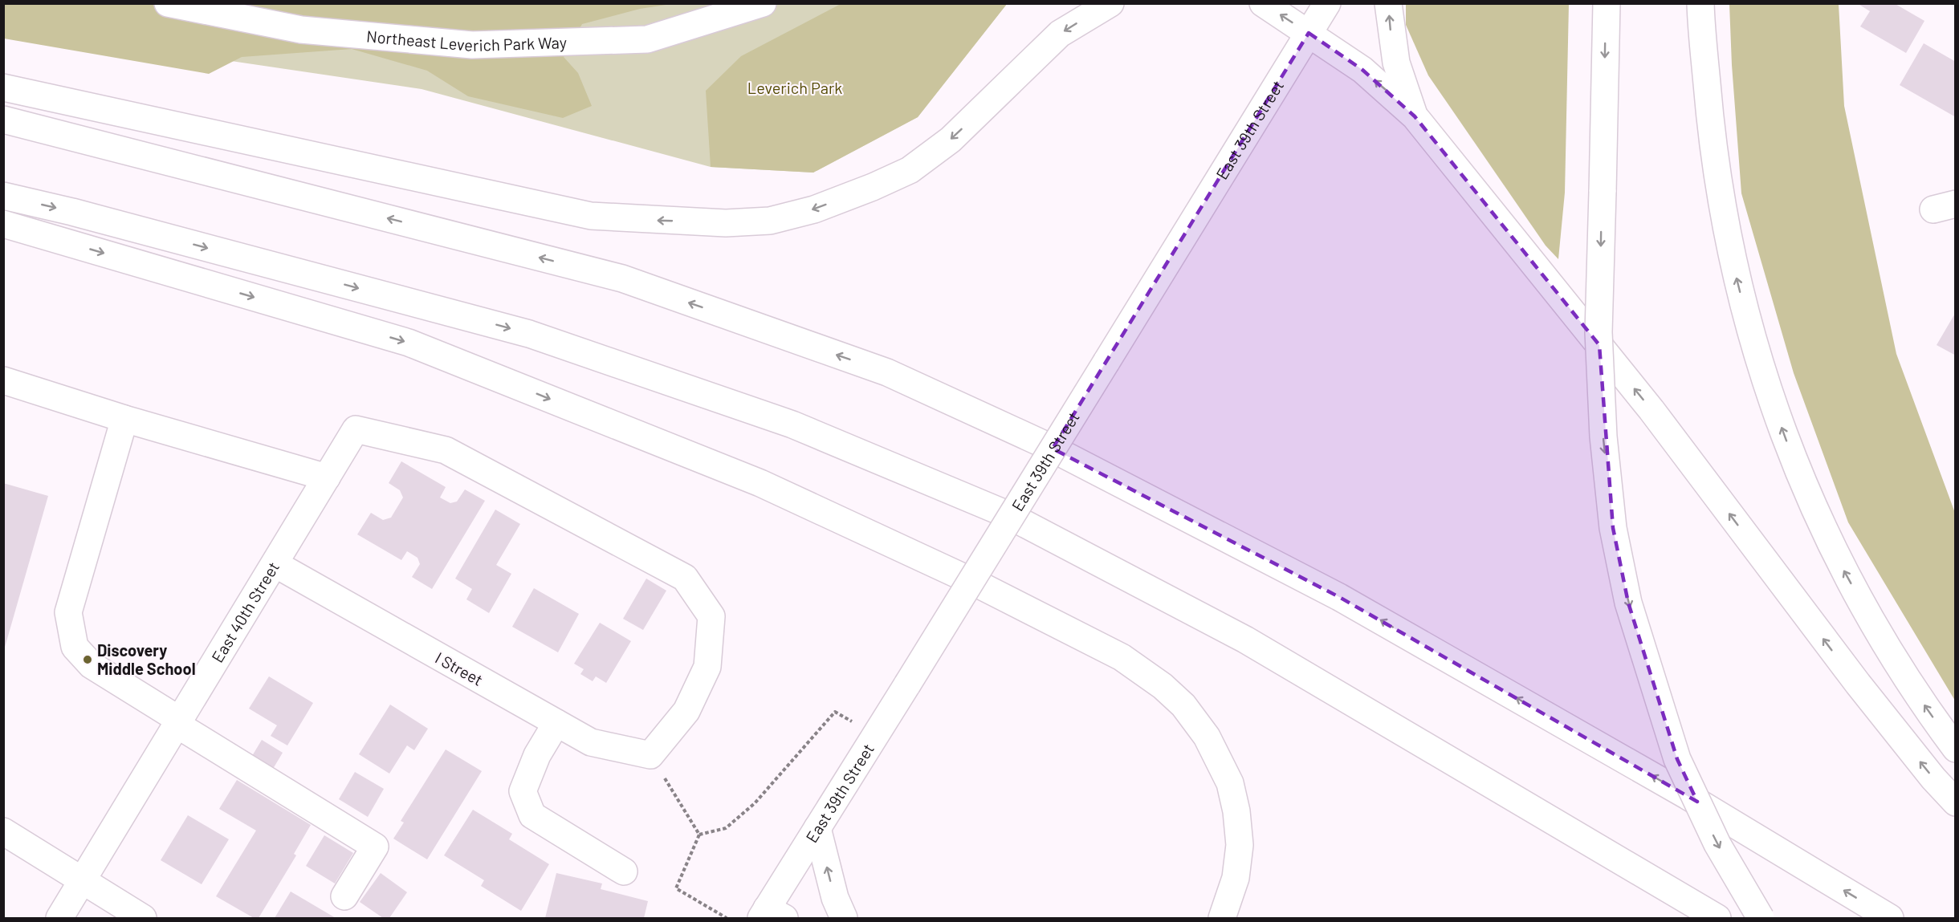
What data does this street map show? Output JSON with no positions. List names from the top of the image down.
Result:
{
  "streets": {
    "main road": [
      "Northeast Leverich Park Way",
      "East 39th Street",
      "East 40th Street",
      "I Street"
    ]
  },
  "crossings": [
    ["East 40th Street", "I Street"]
  ],
  "parks": ["Leverich Park"],
  "places": ["Discovery Middle School"]
}
